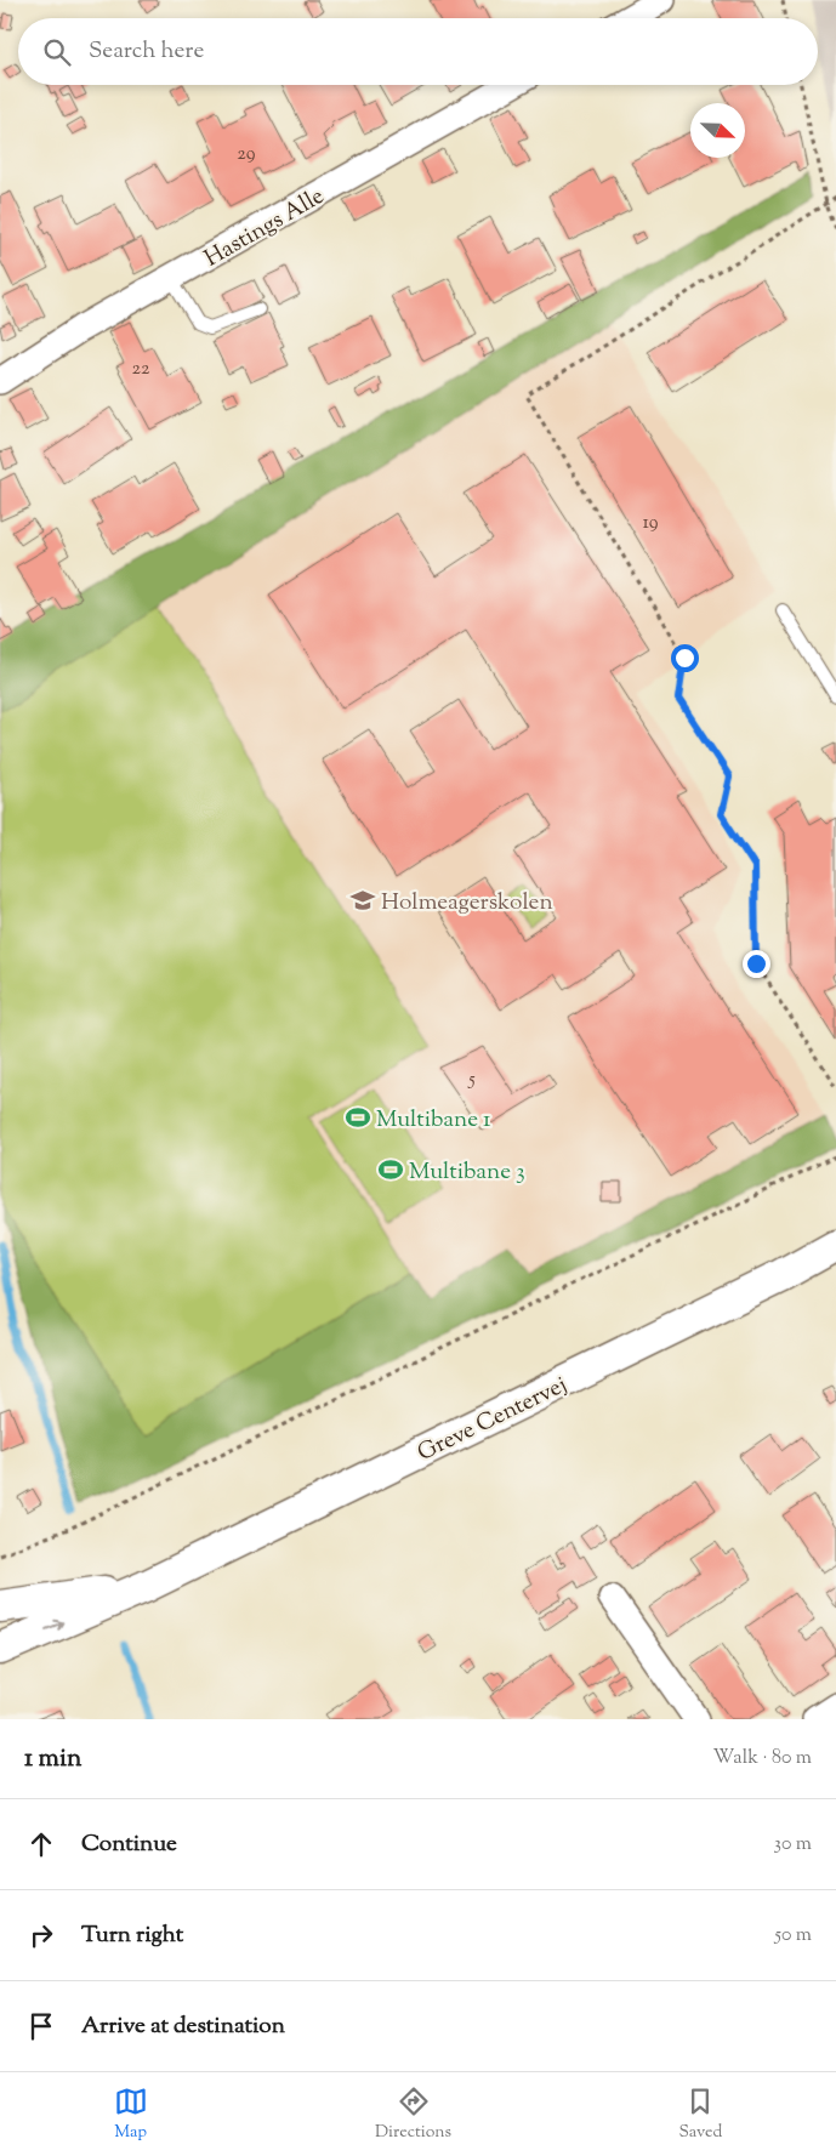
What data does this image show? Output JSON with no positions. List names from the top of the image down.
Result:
{
  "streets": {
    "street": ["Hastings Alle", "Greve Centervej"]
  },
  "places": {
    "school or university": ["Holmeagerskolen"],
    "sports": ["Multibane 1", "Multibane 3"]
  },
  "house_numbers": [
    "29",
    "22",
    "19",
    "5"
  ],
  "north": "bottom right",
  "page": {
    "search": "Search here",
    "heading": ["1 min", "Walk · 80 m"],
    "list": [
      ["Continue", "30 m"],
      ["Turn right", "50 m"],
      "Arrive at destination"
    ],
    "nav": ["Map", "Directions", "Saved"]
  }
}
